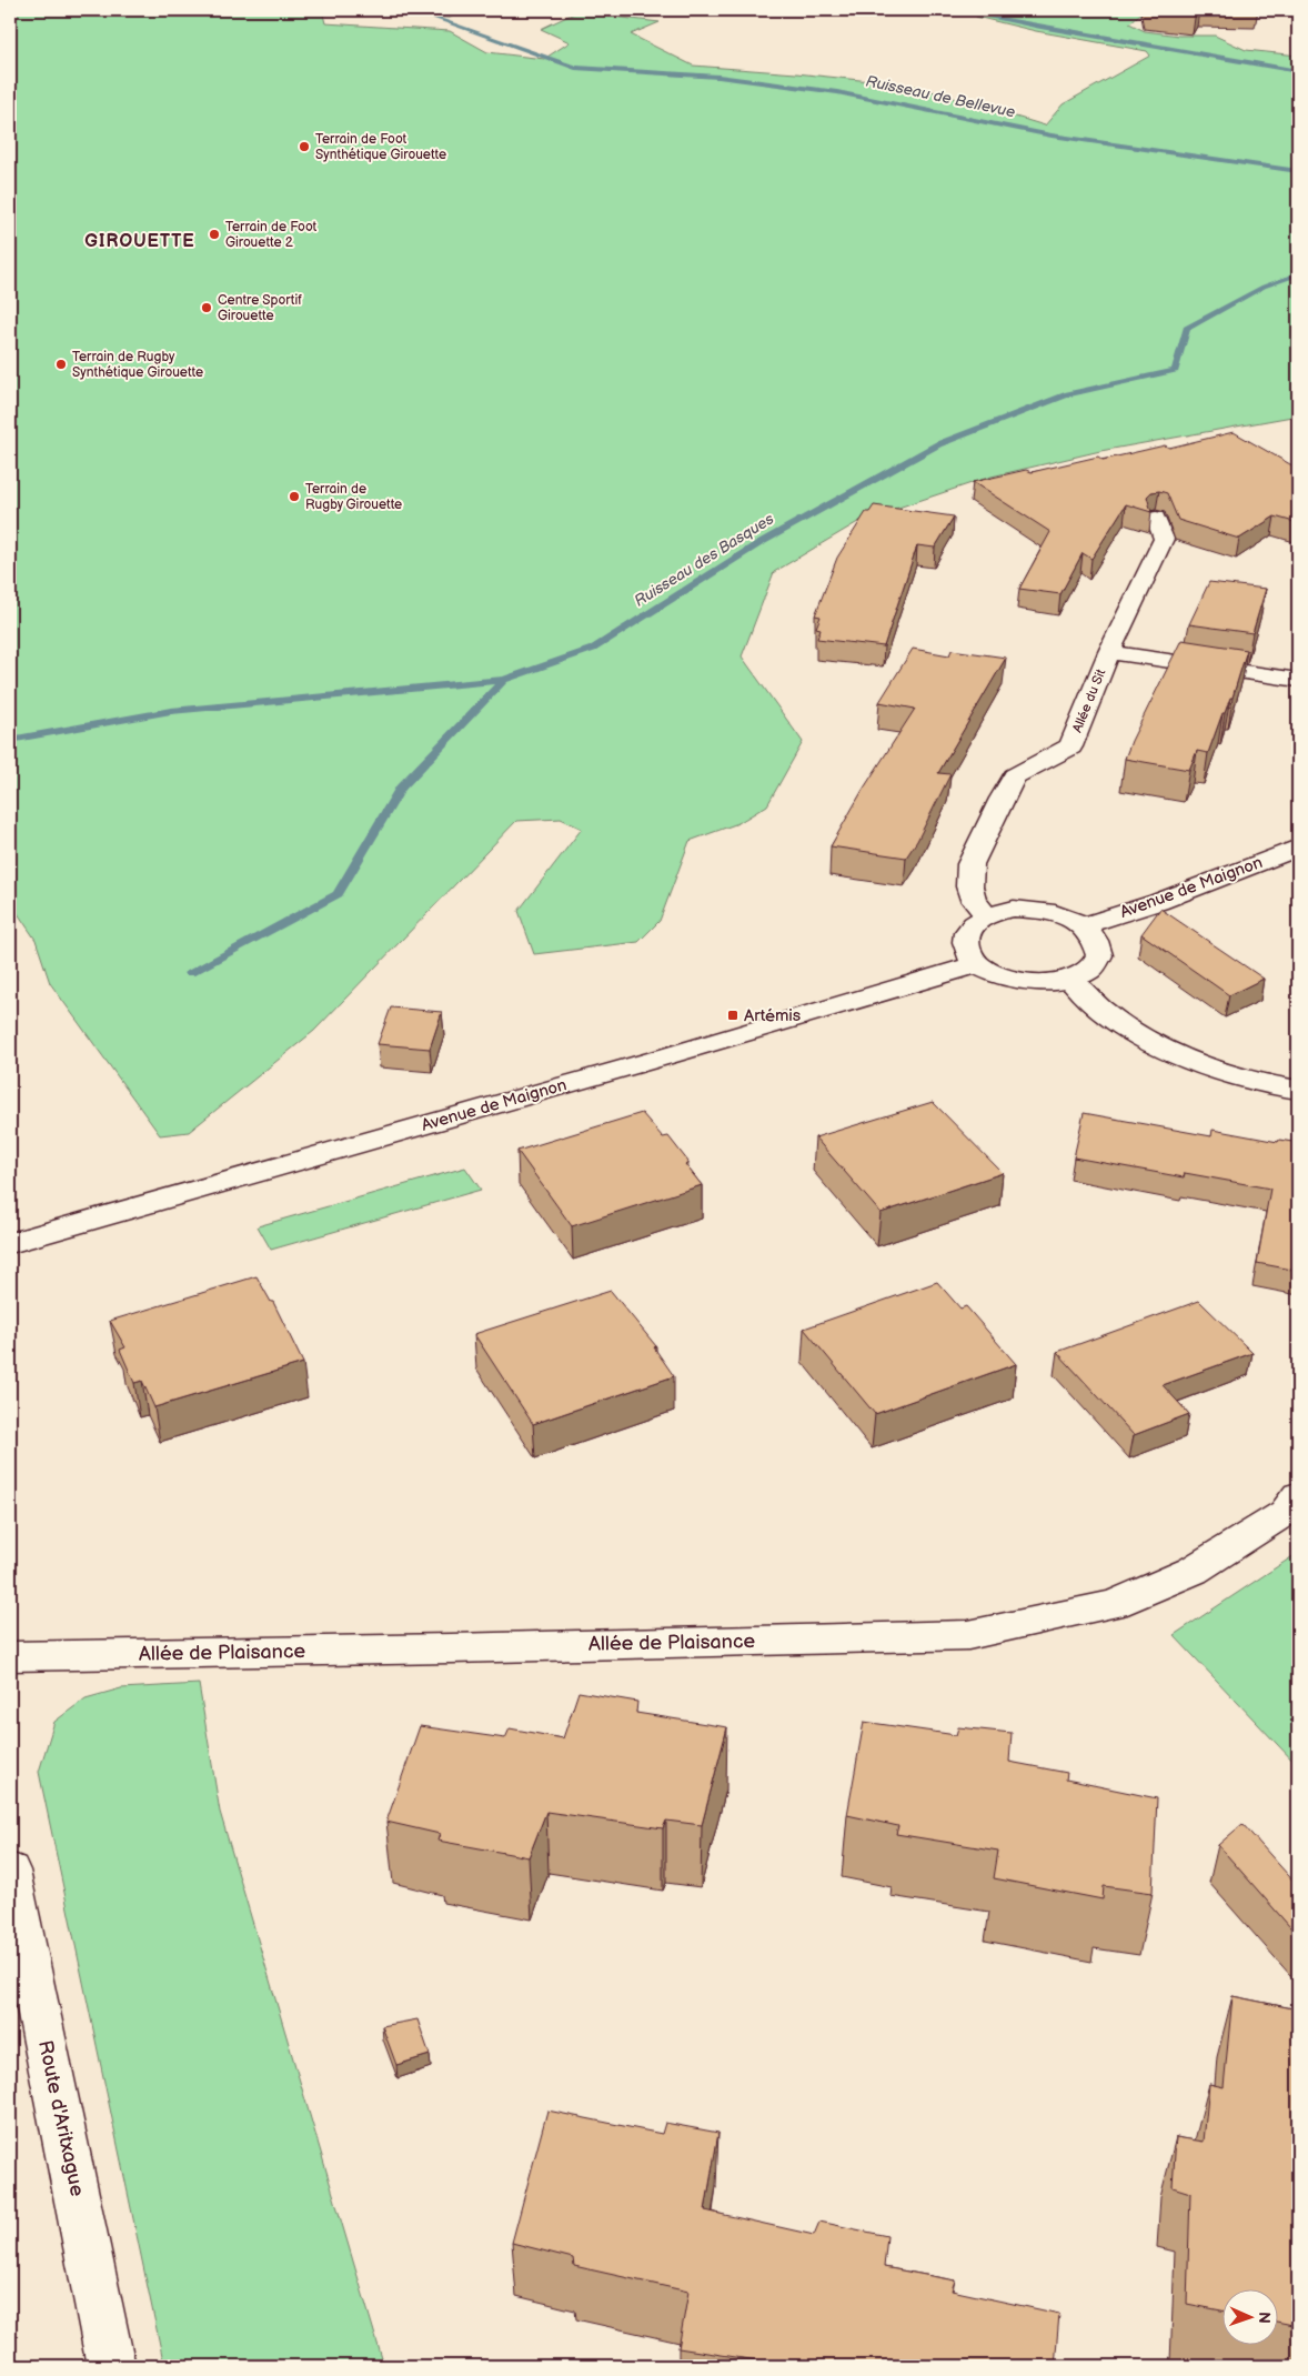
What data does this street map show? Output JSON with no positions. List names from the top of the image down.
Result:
{
  "streets": {
    "street": [
      "Allée du Sit",
      "Avenue de Maignon",
      "Allée de Plaisance",
      "Route d'Aritxague"
    ]
  },
  "crossings": [
    ["Allée du Sit", "Avenue de Maignon"]
  ],
  "districts": ["GIROUETTE"],
  "water": ["Ruisseau de Bellevue", "Ruisseau des Basques"],
  "places": {
    "other": [
      "Terrain de Foot Synthétique Girouette",
      "Terrain de Foot Girouette 2",
      "Centre Sportif Girouette",
      "Terrain de Rugby Synthétique Girouette",
      "Terrain de Rugby Girouette"
    ],
    "transit": ["Artémis"]
  },
  "north": "right"
}
